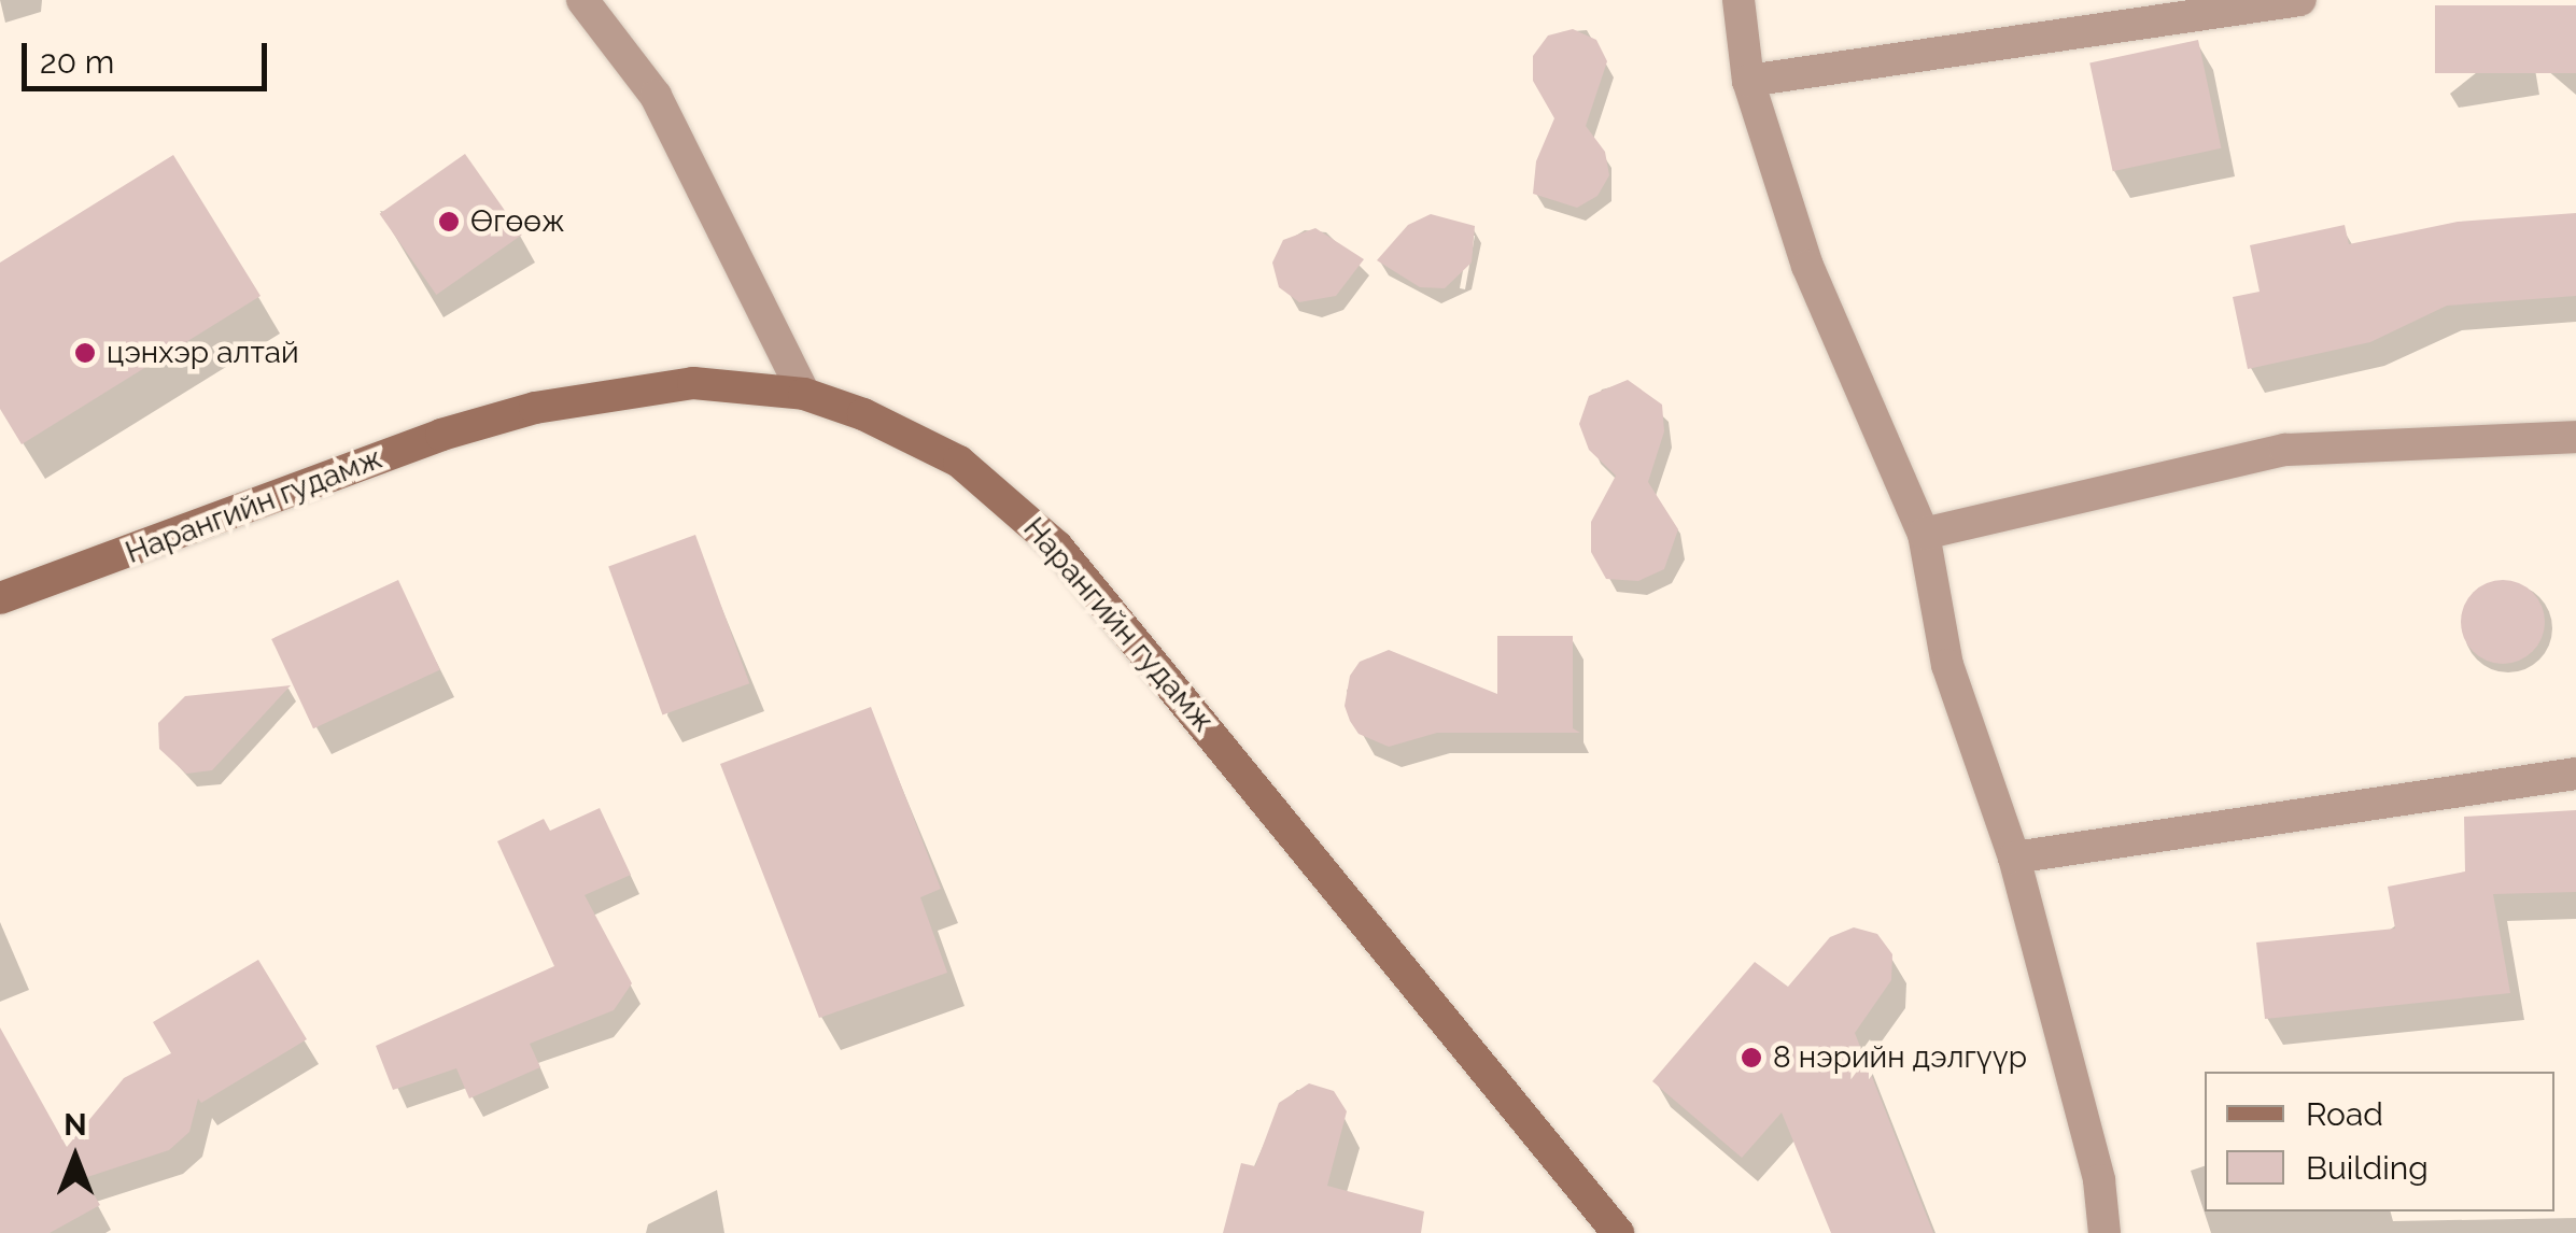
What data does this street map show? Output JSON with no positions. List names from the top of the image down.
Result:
{
  "streets": {
    "main road": ["Нарангийн гудамж"]
  },
  "places": ["Өгөөж", "цэнхэр алтай", "8 нэрийн дэлгүүр"],
  "legend": ["Road", "Building"],
  "scale_bar": "20 m",
  "north": "top"
}
